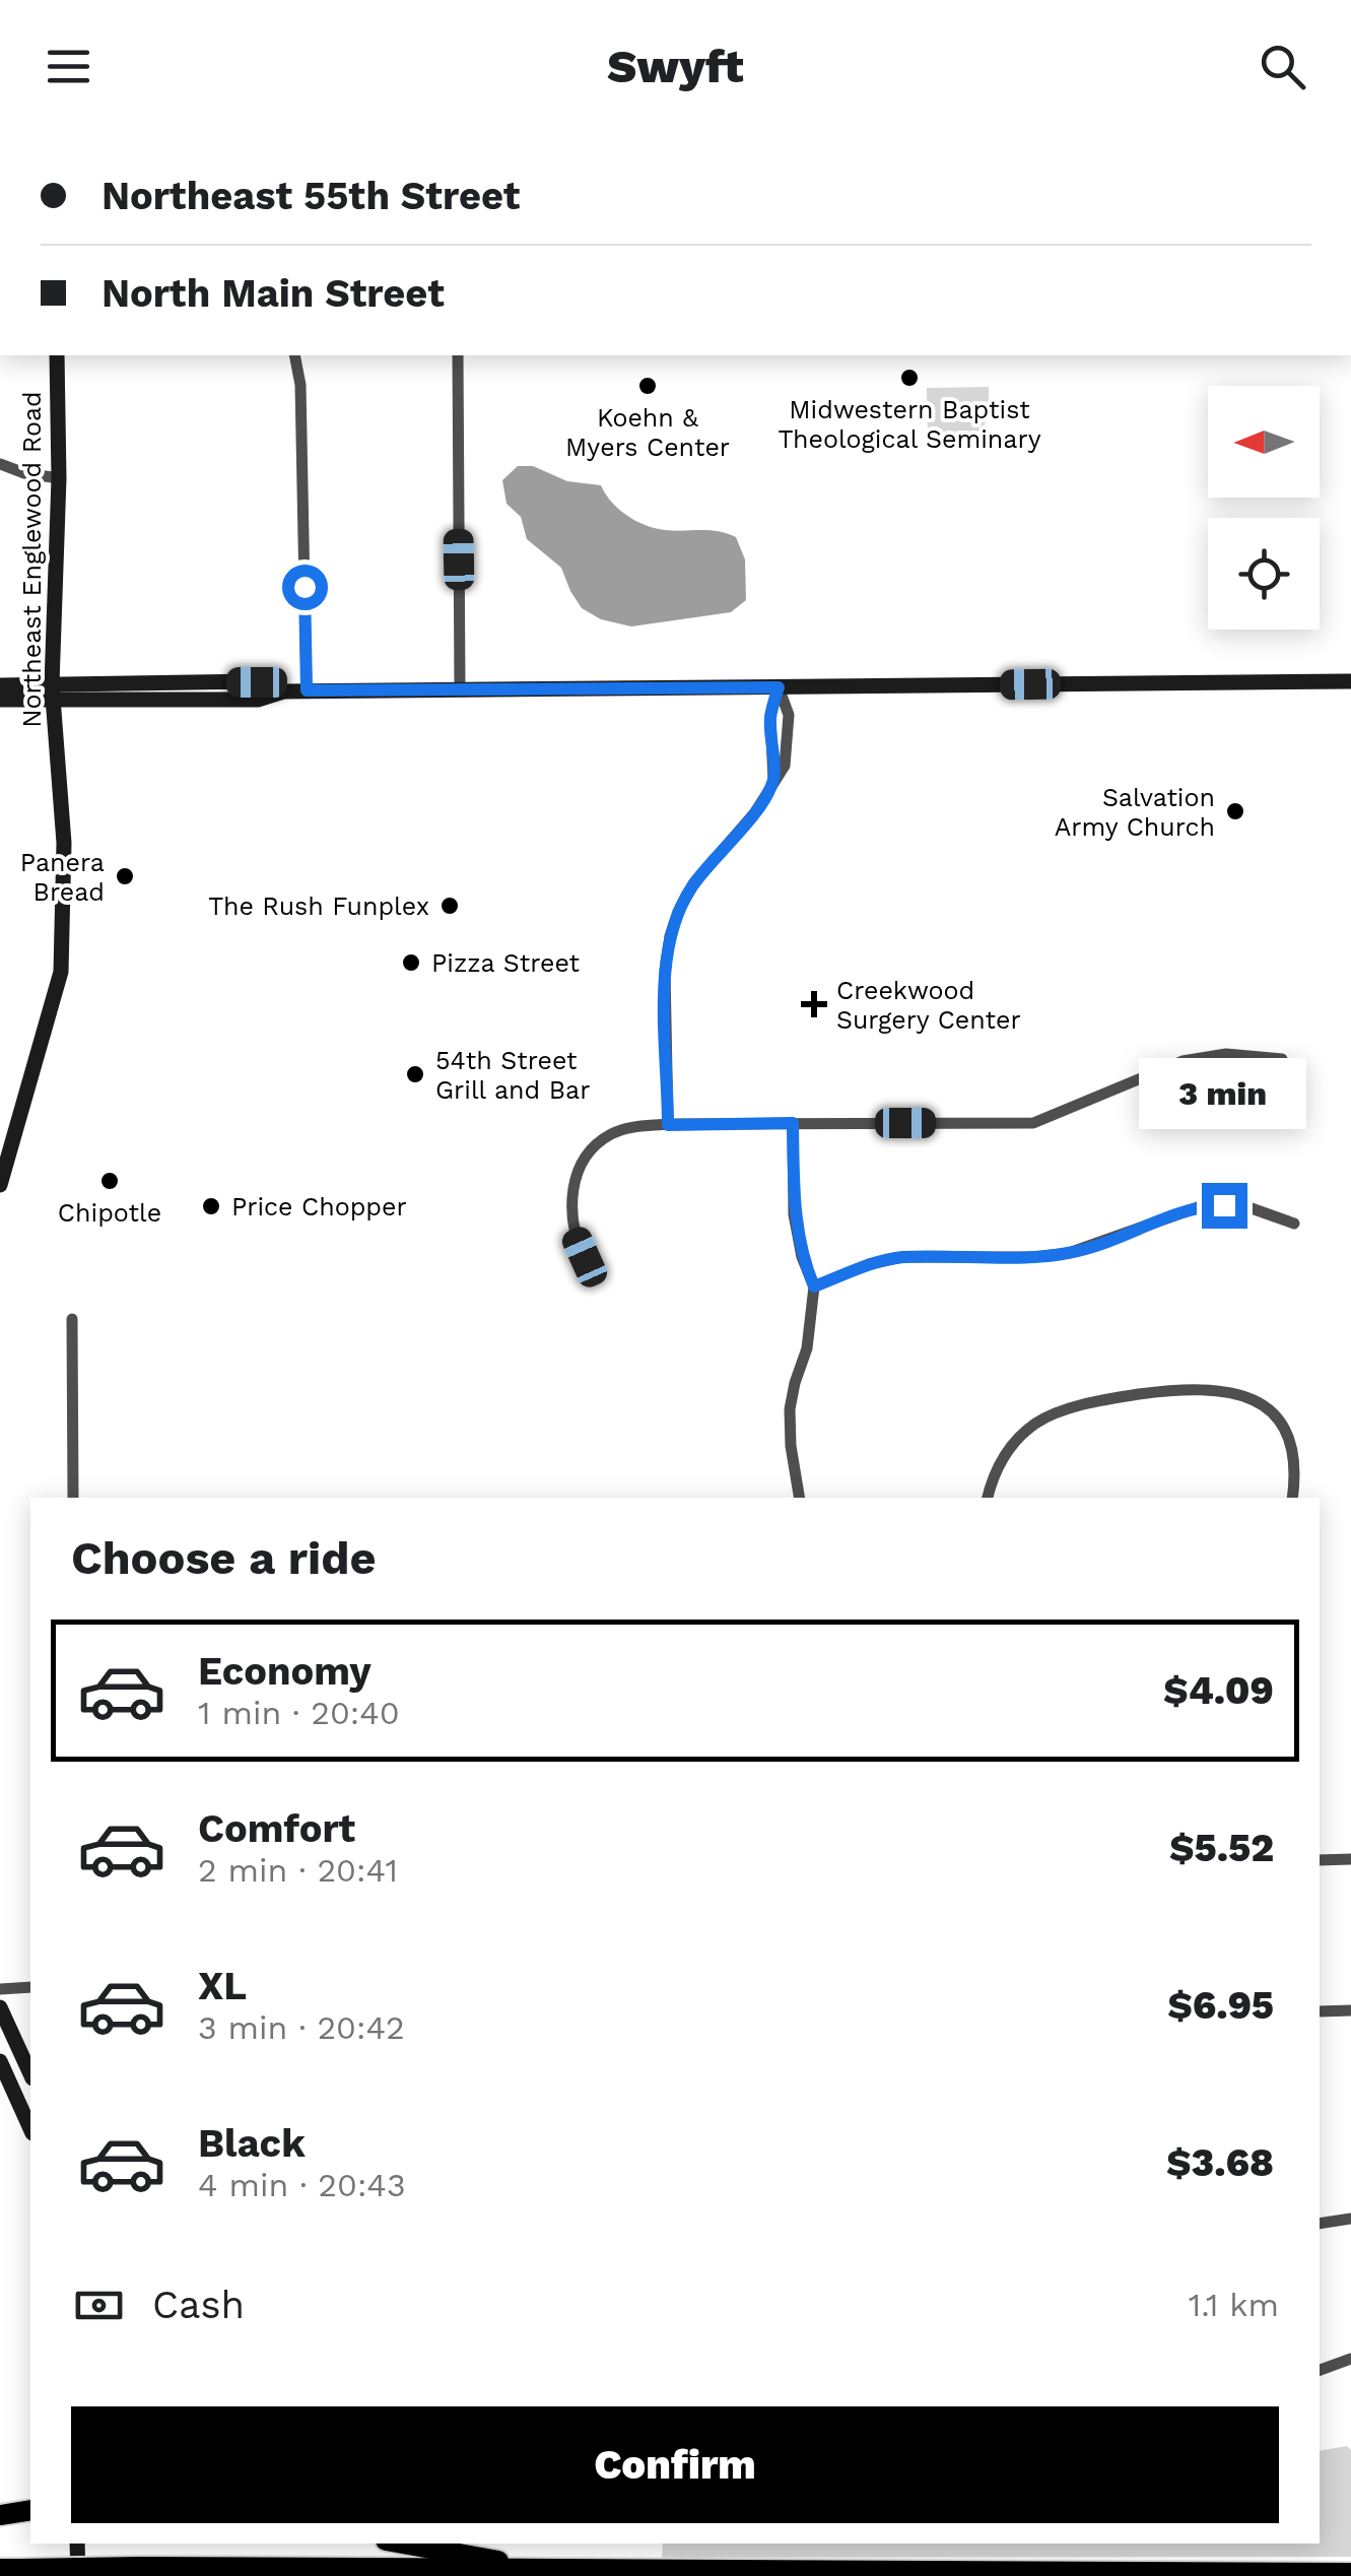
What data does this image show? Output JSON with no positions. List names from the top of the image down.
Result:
{
  "streets": {
    "main road": ["Northeast Englewood Road"]
  },
  "places": {
    "other": [
      "Midwestern Baptist Theological Seminary",
      "Koehn & Myers Center",
      "Salvation Army Church",
      "Panera Bread",
      "The Rush Funplex",
      "Pizza Street",
      "54th Street Grill and Bar",
      "Chipotle",
      "Price Chopper"
    ],
    "health": ["Creekwood Surgery Center"]
  },
  "north": "left",
  "page": {
    "header": "Swyft",
    "banner": ["Northeast 55th Street", "North Main Street"],
    "bubble": "3 min",
    "heading": "Choose a ride",
    "list": [
      {
        "name": "Economy",
        "note": "1 min · 20:40",
        "value": "$4.09"
      },
      {
        "name": "Comfort",
        "note": "2 min · 20:41",
        "value": "$5.52"
      },
      {
        "name": "XL",
        "note": "3 min · 20:42",
        "value": "$6.95"
      },
      {
        "name": "Black",
        "note": "4 min · 20:43",
        "value": "$3.68"
      }
    ],
    "pay": ["Cash", "1.1 km"],
    "buttons": "Confirm"
  }
}
